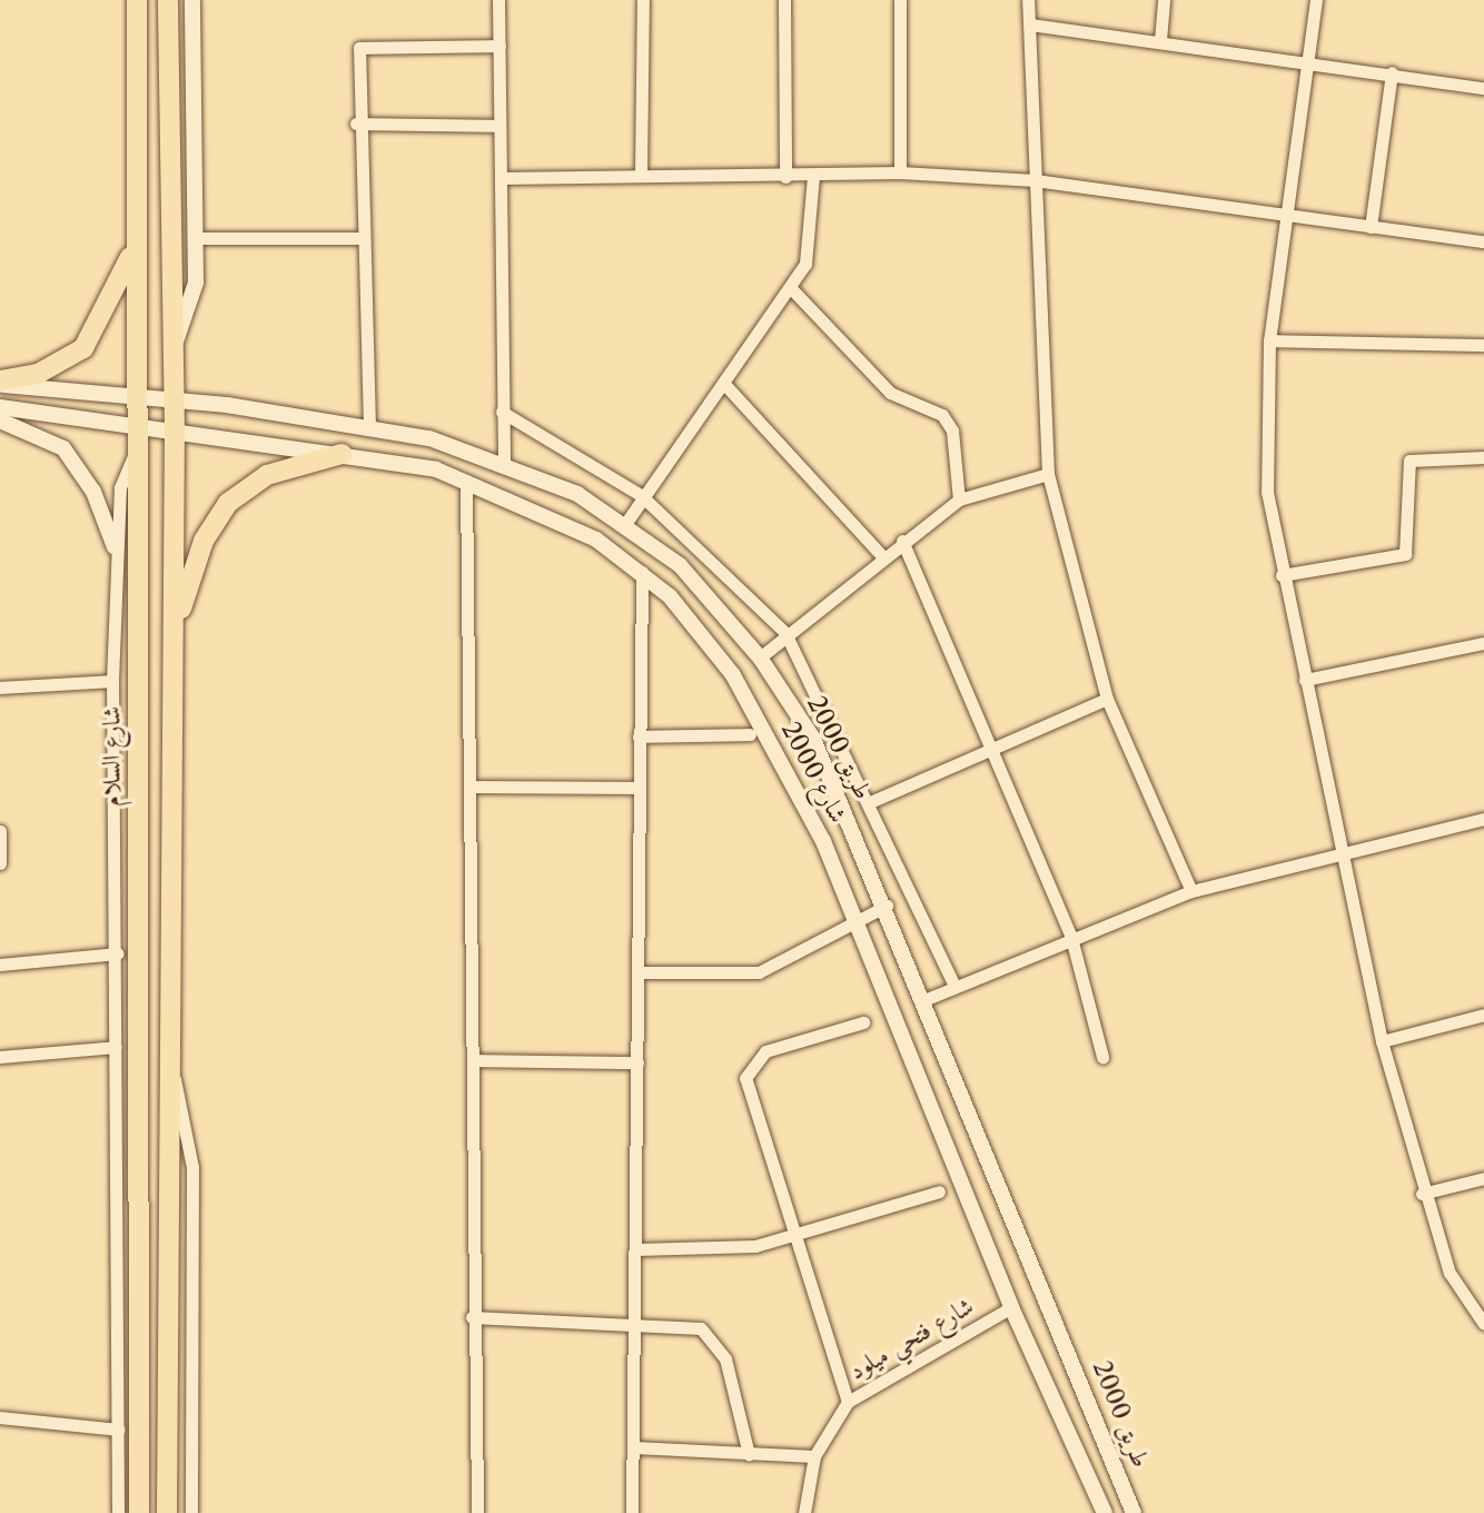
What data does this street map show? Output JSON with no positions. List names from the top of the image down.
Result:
{
  "streets": {
    "highway": ["شارع السلام"],
    "street": ["طريق 2000", "شارع 2000", "شارع فتحي ميلود"]
  },
  "crossings": [
    ["طريق 2000", "شارع السلام"],
    ["شارع السلام", "شارع 2000"],
    ["شارع 2000", "شارع فتحي ميلود"]
  ]
}
